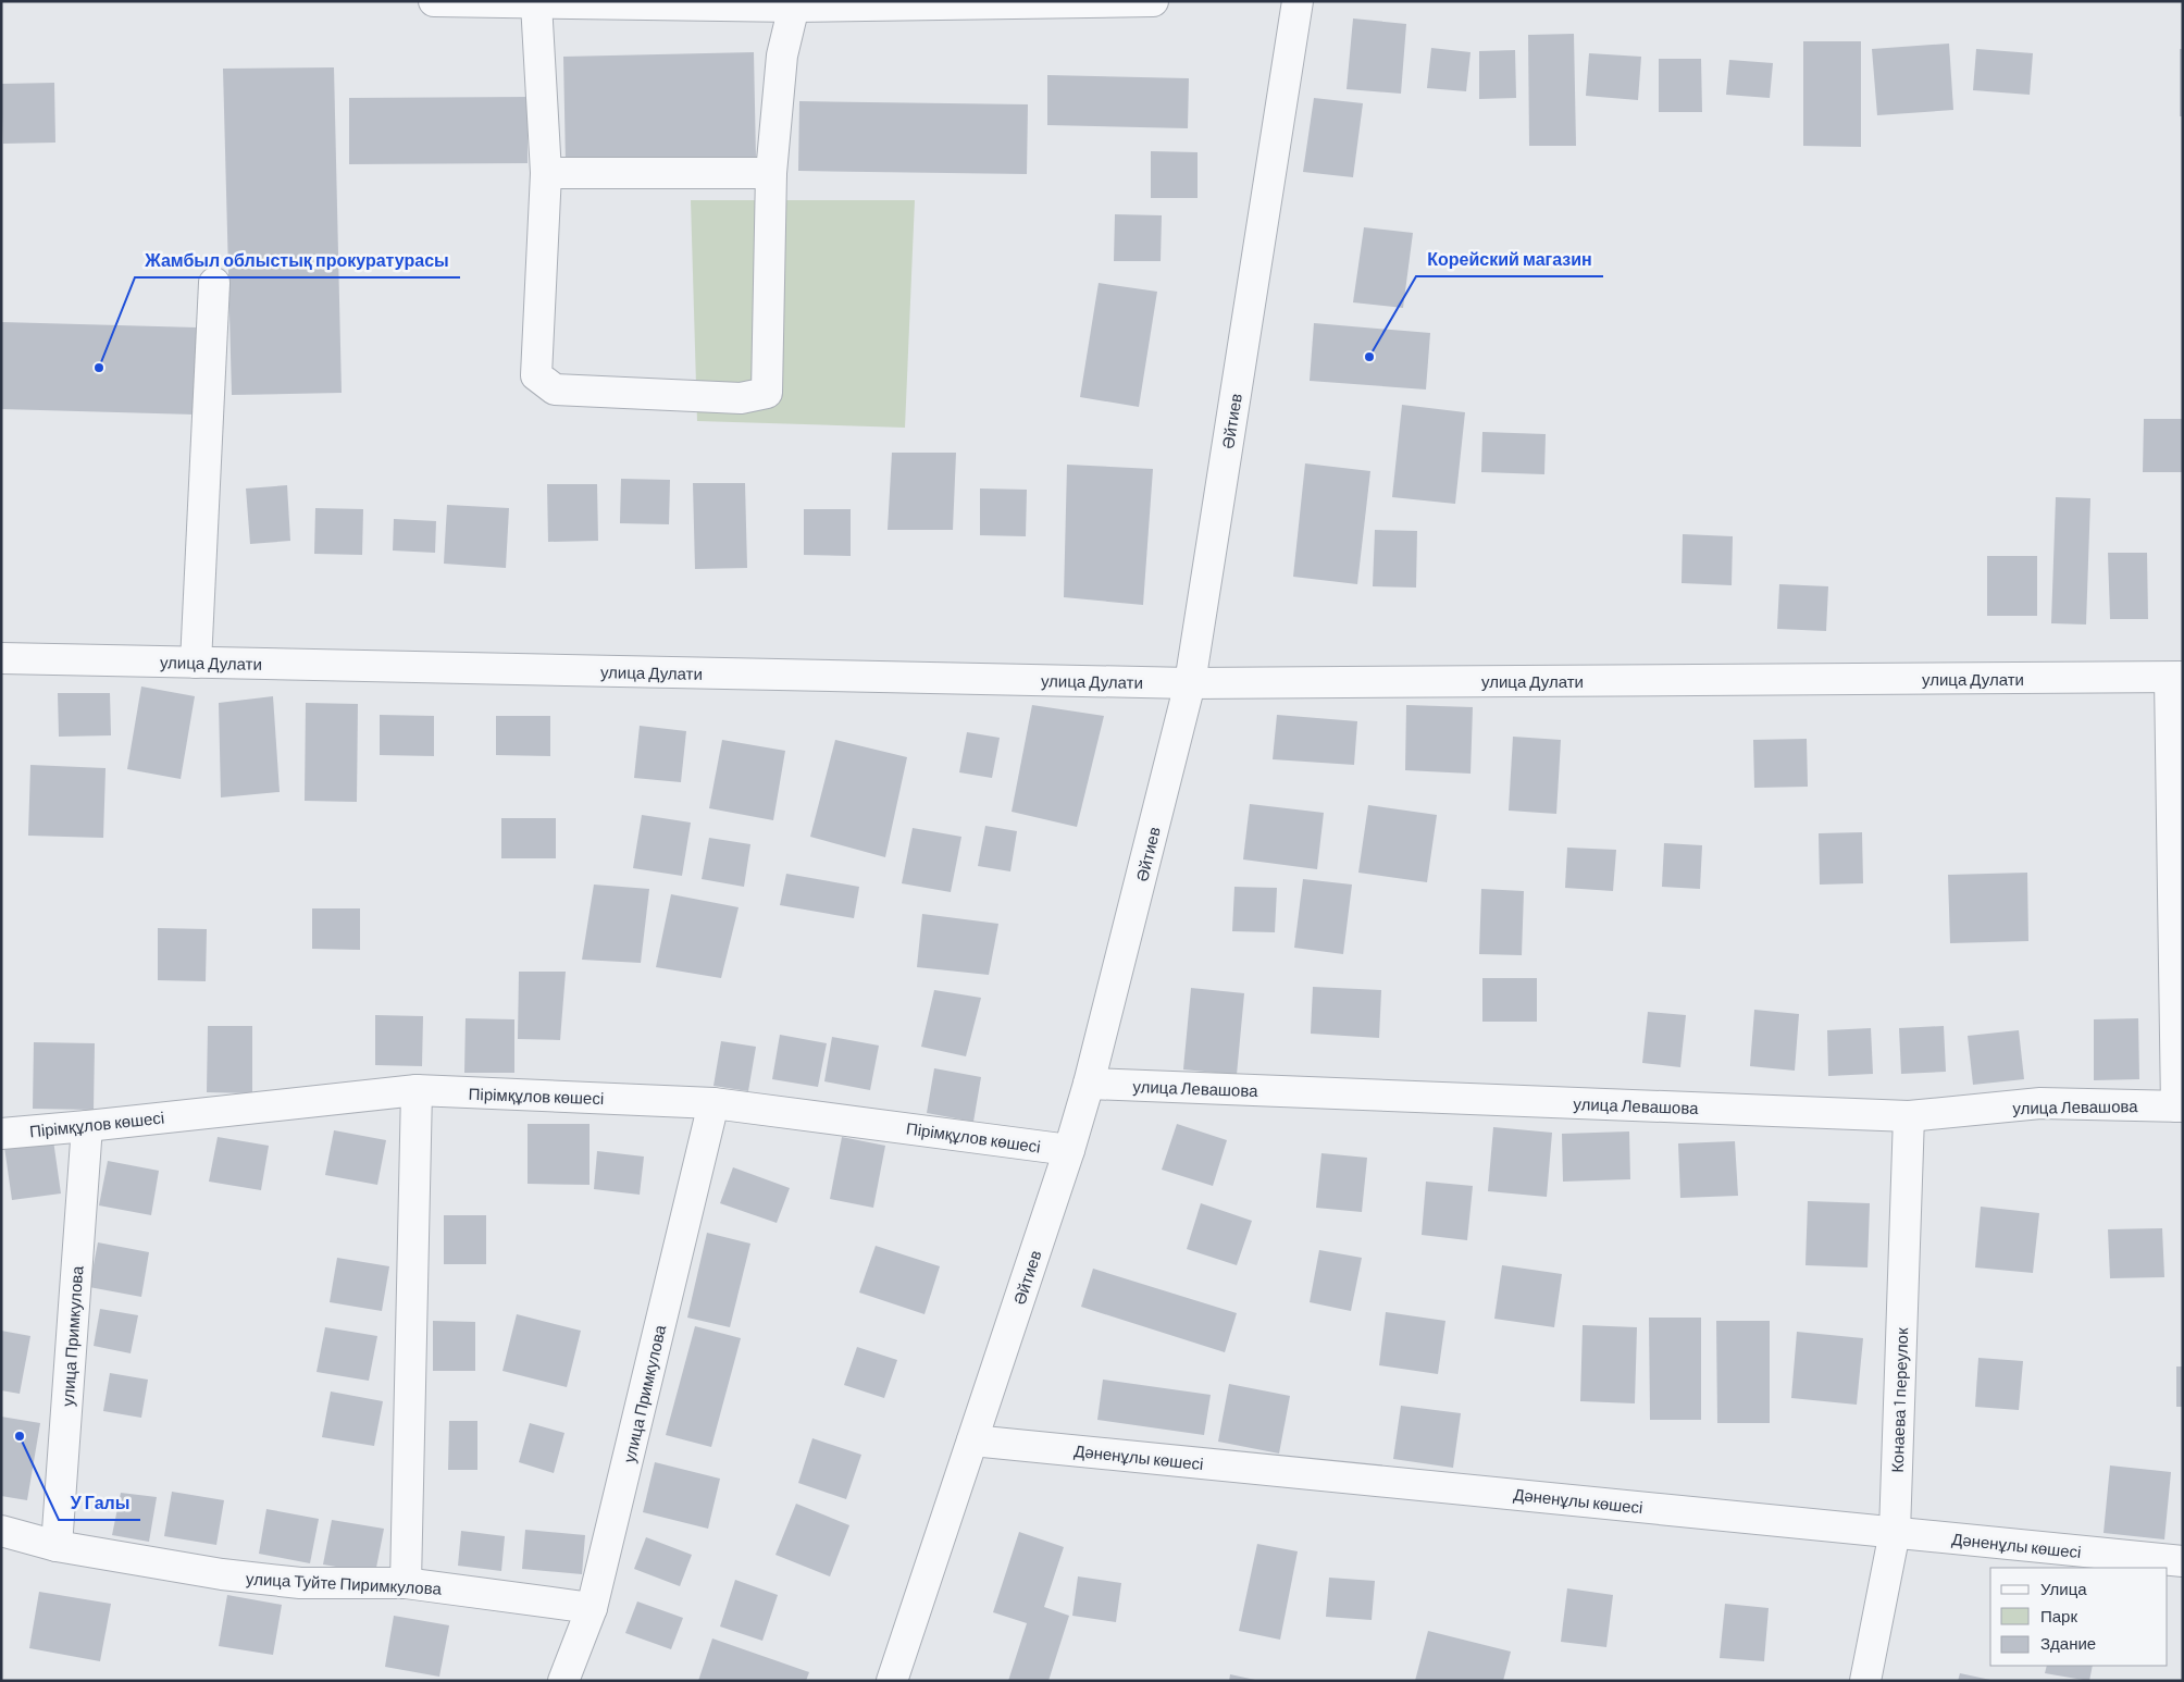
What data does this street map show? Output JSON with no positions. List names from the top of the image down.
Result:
{
  "streets": {
    "street": [
      "Әйтиев",
      "улица Дулати",
      "улица Левашова",
      "Пірімқұлов көшесі",
      "улица Примкулова",
      "Конаева 1 переулок",
      "Дәненұлы көшесі",
      "улица Туйте Пиримкулова"
    ]
  },
  "crossings": [
    ["Әйтиев", "улица Дулати"],
    ["Әйтиев", "улица Левашова"],
    ["Әйтиев", "Пірімқұлов көшесі"],
    ["Әйтиев", "Дәненұлы көшесі"],
    ["улица Левашова", "Конаева 1 переулок"],
    ["Пірімқұлов көшесі", "улица Примкулова"],
    ["улица Примкулова", "улица Туйте Пиримкулова"],
    ["Конаева 1 переулок", "Дәненұлы көшесі"]
  ],
  "places": ["Корейский магазин", "Жамбыл облыстық прокуратурасы", "У Галы"],
  "legend": ["Улица", "Парк", "Здание"]
}
